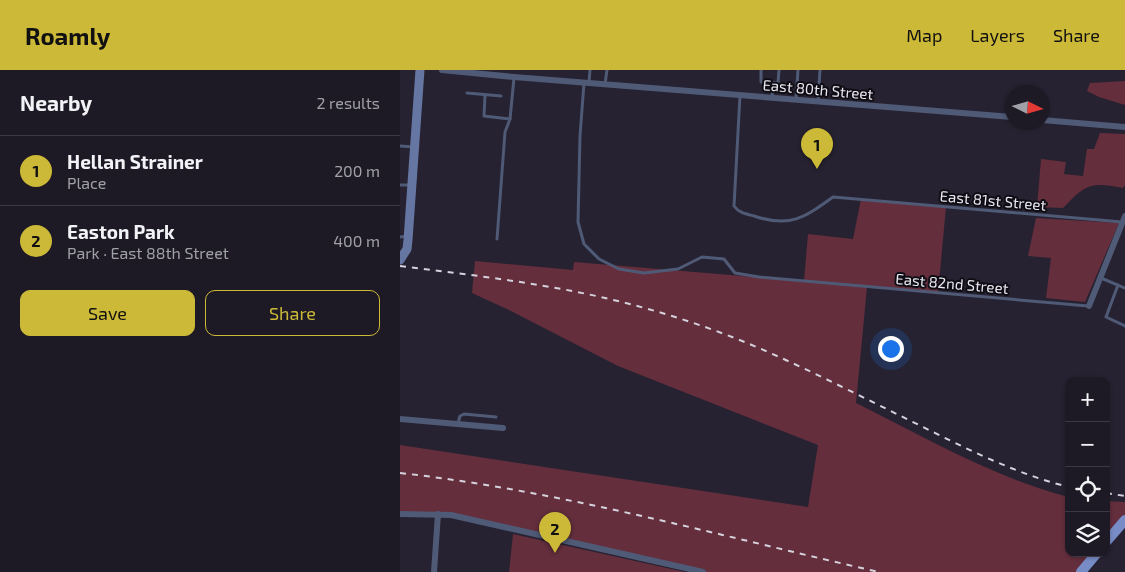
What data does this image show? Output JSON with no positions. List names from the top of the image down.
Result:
{
  "streets": {
    "street": ["East 80th Street"],
    "lane": ["East 81st Street", "East 82nd Street"]
  },
  "crossings": [
    ["East 80th Street", "East 81st Street"],
    ["East 80th Street", "East 82nd Street"]
  ],
  "north": "right",
  "page": {
    "header": "Roamly",
    "nav": ["Map", "Layers", "Share"],
    "heading": ["Nearby", "2 results"],
    "pins": ["1", "2"],
    "list": [
      {
        "mark": "1",
        "name": "Hellan Strainer",
        "note": "Place",
        "value": "200 m"
      },
      {
        "mark": "2",
        "name": "Easton Park",
        "note": "Park · East 88th Street",
        "value": "400 m"
      }
    ],
    "buttons": ["Save", "Share"],
    "map_buttons": ["+", "−"]
  }
}
